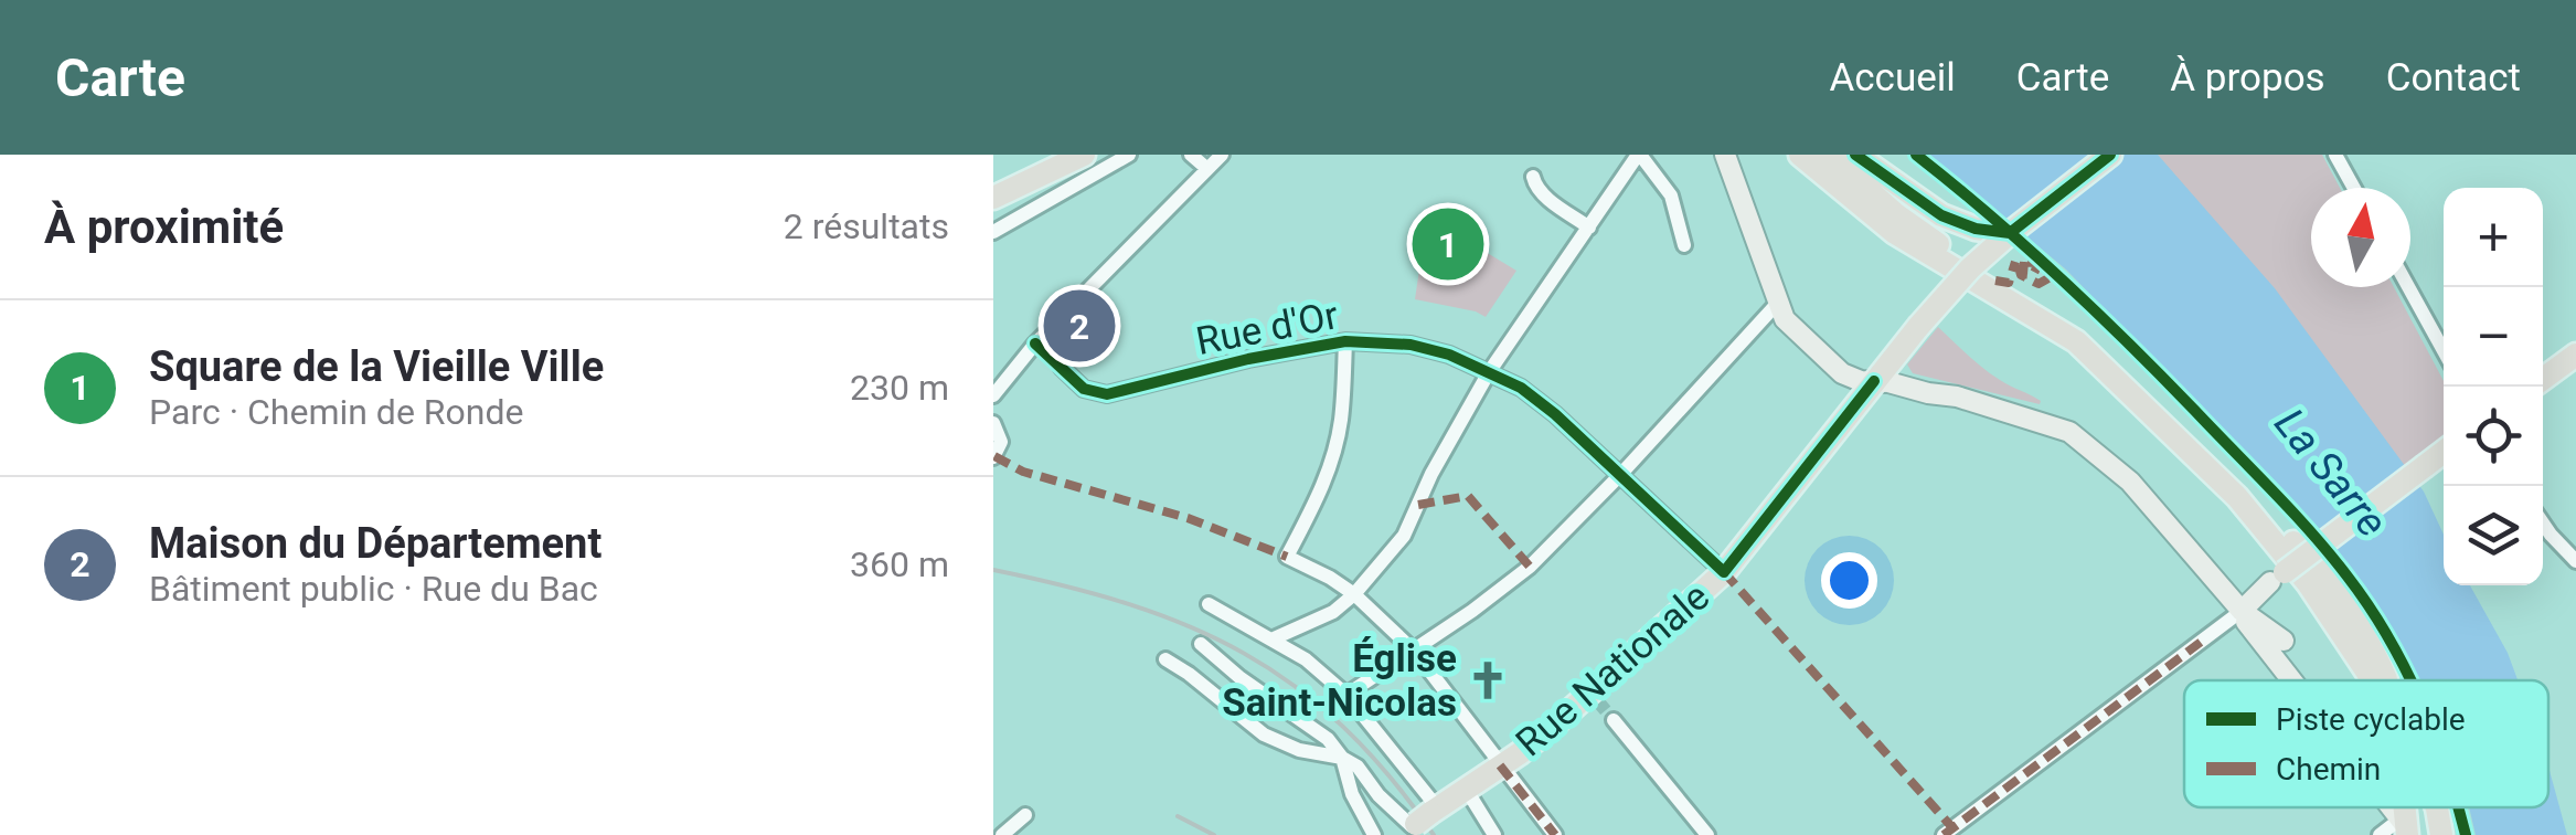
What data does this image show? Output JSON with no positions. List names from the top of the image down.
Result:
{
  "streets": {
    "main road": ["Rue Nationale"],
    "street": ["Rue d'Or"]
  },
  "crossings": [
    ["Rue d'Or", "Rue Nationale"]
  ],
  "water": ["La Sarre"],
  "places": {
    "church": ["Église Saint-Nicolas"]
  },
  "legend": ["Piste cyclable", "Chemin"],
  "north": "top",
  "page": {
    "header": "Carte",
    "nav": [
      "Accueil",
      "Carte",
      "À propos",
      "Contact"
    ],
    "heading": ["À proximité", "2 résultats"],
    "map_buttons": ["+", "−"],
    "pins": ["1", "2"],
    "list": [
      {
        "mark": "1",
        "name": "Square de la Vieille Ville",
        "note": "Parc · Chemin de Ronde",
        "value": "230 m"
      },
      {
        "mark": "2",
        "name": "Maison du Département",
        "note": "Bâtiment public · Rue du Bac",
        "value": "360 m"
      }
    ]
  }
}
